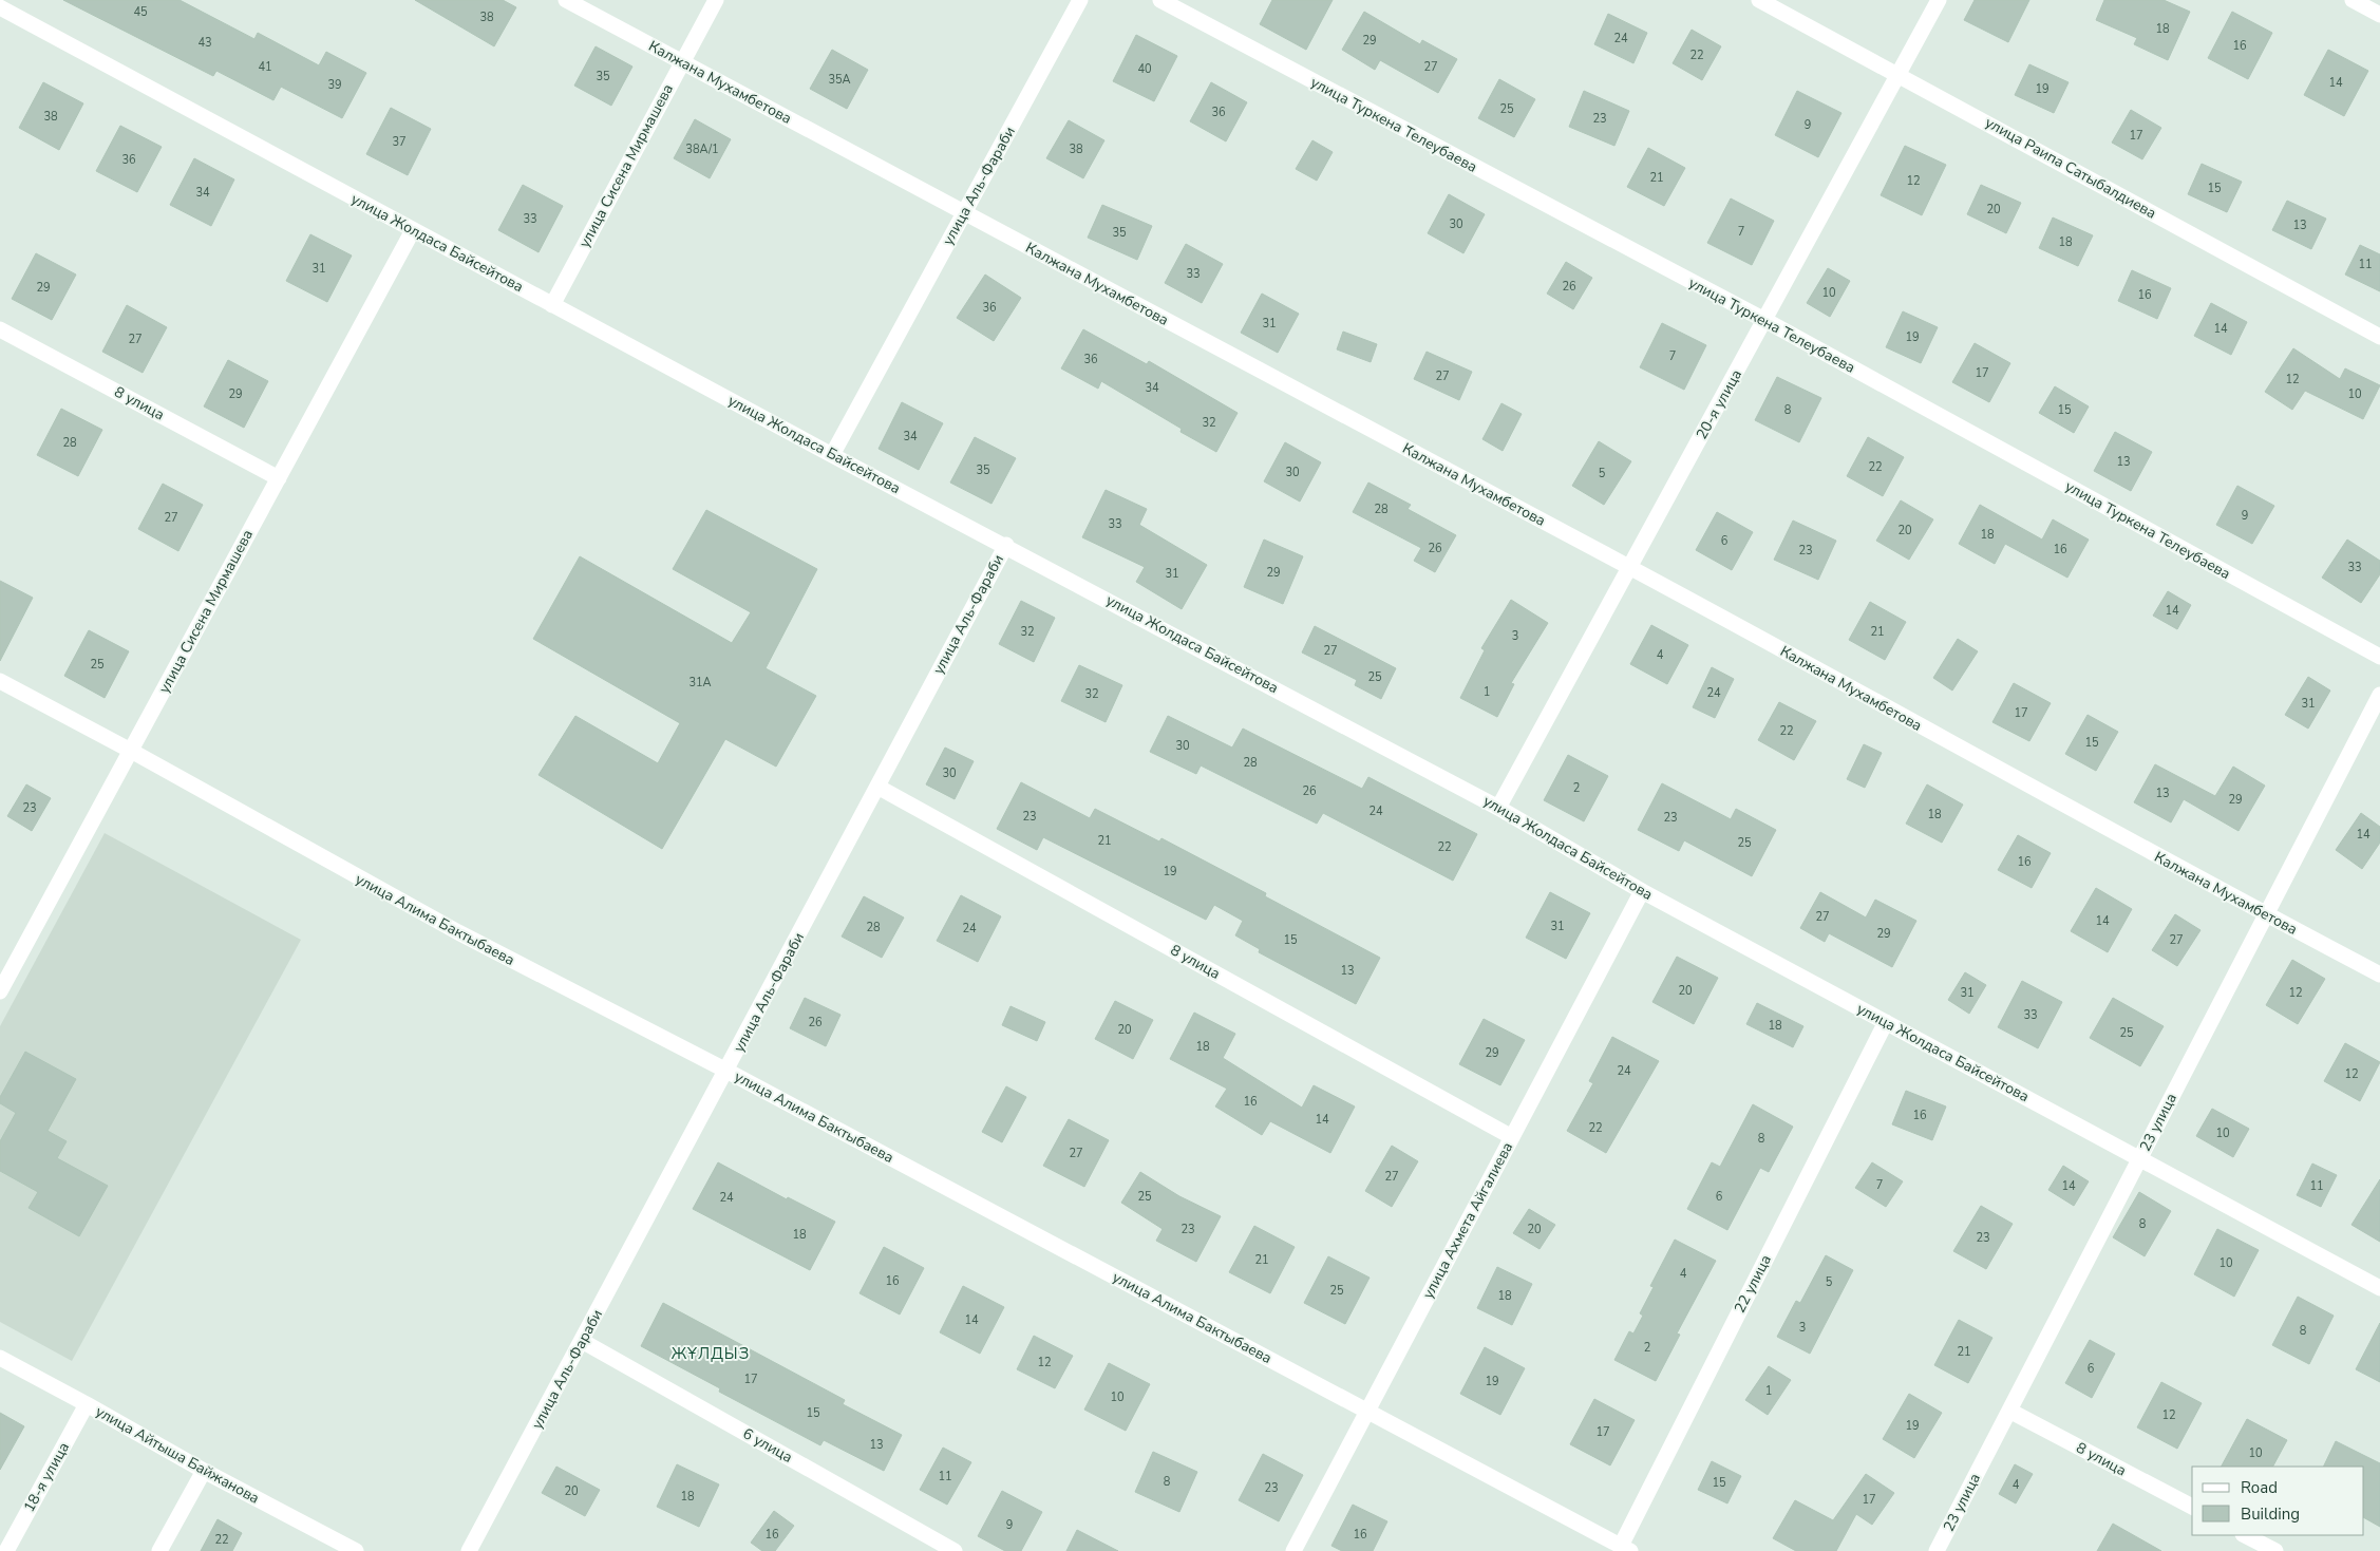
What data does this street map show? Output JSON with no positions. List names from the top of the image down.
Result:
{
  "streets": {
    "street": [
      "Калжана Мухамбетова",
      "улица Туркена Телеубаева",
      "улица Сисена Мирмашева",
      "улица Раипа Сатыбалдиева",
      "улица Аль-Фараби",
      "улица Жолдаса Байсейтова",
      "8 улица",
      "20-я улица",
      "улица Алима Бактыбаева",
      "23 улица",
      "улица Ахмета Айгалиева",
      "22 улица",
      "6 улица",
      "улица Айтыша Байжанова",
      "18-я улица"
    ]
  },
  "crossings": [
    ["Калжана Мухамбетова", "улица Сисена Мирмашева"],
    ["Калжана Мухамбетова", "улица Аль-Фараби"],
    ["Калжана Мухамбетова", "20-я улица"],
    ["Калжана Мухамбетова", "23 улица"],
    ["улица Туркена Телеубаева", "20-я улица"],
    ["улица Сисена Мирмашева", "улица Жолдаса Байсейтова"],
    ["улица Сисена Мирмашева", "8 улица"],
    ["улица Сисена Мирмашева", "улица Алима Бактыбаева"],
    ["улица Раипа Сатыбалдиева", "20-я улица"],
    ["улица Аль-Фараби", "улица Жолдаса Байсейтова"],
    ["улица Аль-Фараби", "8 улица"],
    ["улица Аль-Фараби", "улица Алима Бактыбаева"],
    ["улица Аль-Фараби", "6 улица"],
    ["улица Жолдаса Байсейтова", "20-я улица"],
    ["улица Жолдаса Байсейтова", "23 улица"],
    ["улица Жолдаса Байсейтова", "улица Ахмета Айгалиева"],
    ["улица Жолдаса Байсейтова", "22 улица"],
    ["8 улица", "23 улица"],
    ["8 улица", "улица Ахмета Айгалиева"],
    ["улица Алима Бактыбаева", "улица Ахмета Айгалиева"],
    ["улица Алима Бактыбаева", "22 улица"],
    ["улица Айтыша Байжанова", "18-я улица"]
  ],
  "districts": ["ЖҰЛДЫЗ"],
  "house_numbers": [
    "45",
    "38",
    "18",
    "24",
    "29",
    "43",
    "16",
    "22",
    "41",
    "27",
    "40",
    "35",
    "35А",
    "14",
    "39",
    "19",
    "25",
    "36",
    "38",
    "23",
    "9",
    "17",
    "37",
    "38А/1",
    "38",
    "36",
    "21",
    "12",
    "15",
    "34",
    "20",
    "33",
    "30",
    "13",
    "7",
    "35",
    "18",
    "11",
    "31",
    "33",
    "26",
    "29",
    "10",
    "16",
    "36",
    "31",
    "14",
    "19",
    "27",
    "7",
    "36",
    "17",
    "27",
    "12",
    "34",
    "29",
    "10",
    "8",
    "15",
    "32",
    "34",
    "28",
    "13",
    "22",
    "35",
    "30",
    "5",
    "28",
    "9",
    "27",
    "33",
    "20",
    "18",
    "6",
    "26",
    "16",
    "23",
    "33",
    "29",
    "31",
    "14",
    "32",
    "21",
    "3",
    "27",
    "4",
    "25",
    "25",
    "31А",
    "1",
    "24",
    "32",
    "31",
    "17",
    "22",
    "15",
    "30",
    "28",
    "30",
    "2",
    "26",
    "13",
    "29",
    "23",
    "24",
    "18",
    "23",
    "23",
    "14",
    "21",
    "25",
    "22",
    "16",
    "19",
    "27",
    "14",
    "31",
    "28",
    "24",
    "29",
    "15",
    "27",
    "13",
    "20",
    "31",
    "12",
    "33",
    "26",
    "18",
    "20",
    "25",
    "18",
    "29",
    "24",
    "12",
    "16",
    "16",
    "14",
    "22",
    "10",
    "8",
    "27",
    "27",
    "7",
    "14",
    "11",
    "25",
    "6",
    "24",
    "8",
    "23",
    "20",
    "18",
    "23",
    "21",
    "10",
    "4",
    "16",
    "5",
    "25",
    "18",
    "14",
    "3",
    "8",
    "2",
    "21",
    "12",
    "6",
    "17",
    "19",
    "1",
    "10",
    "15",
    "12",
    "19",
    "17",
    "13",
    "10",
    "11",
    "8",
    "15",
    "4",
    "23",
    "20",
    "18",
    "17",
    "9",
    "16",
    "16",
    "22"
  ],
  "legend": ["Road", "Building"]
}
